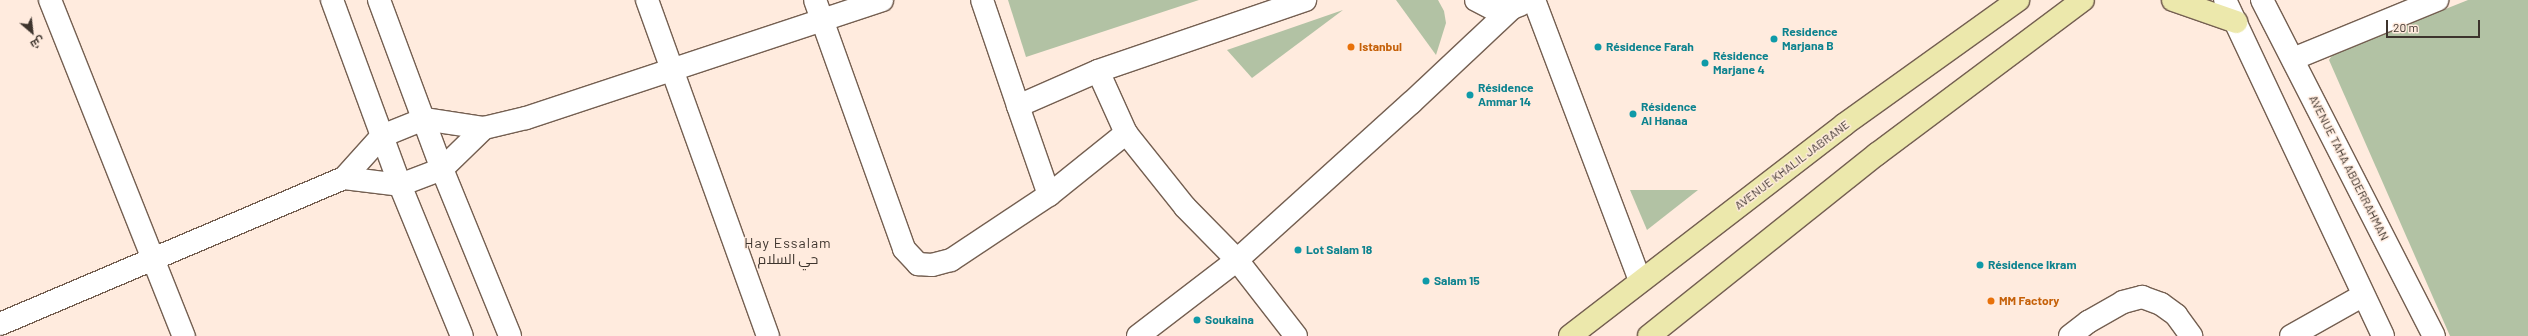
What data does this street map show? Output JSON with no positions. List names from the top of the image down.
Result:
{
  "streets": {
    "main road": ["AVENUE KHALIL JABRANE"],
    "street": ["AVENUE TAHA ABDERRAHMAN"]
  },
  "districts": ["Hay Essalam حي السلام"],
  "places": [
    "Residence Marjana B",
    "Istanbul",
    "Résidence Farah",
    "Résidence Marjane 4",
    "Résidence Ammar 14",
    "Résidence Al Hanaa",
    "Lot Salam 18",
    "Résidence Ikram",
    "Salam 15",
    "MM Factory",
    "Soukaina"
  ],
  "scale_bar": "20 m",
  "north": "bottom right"
}
